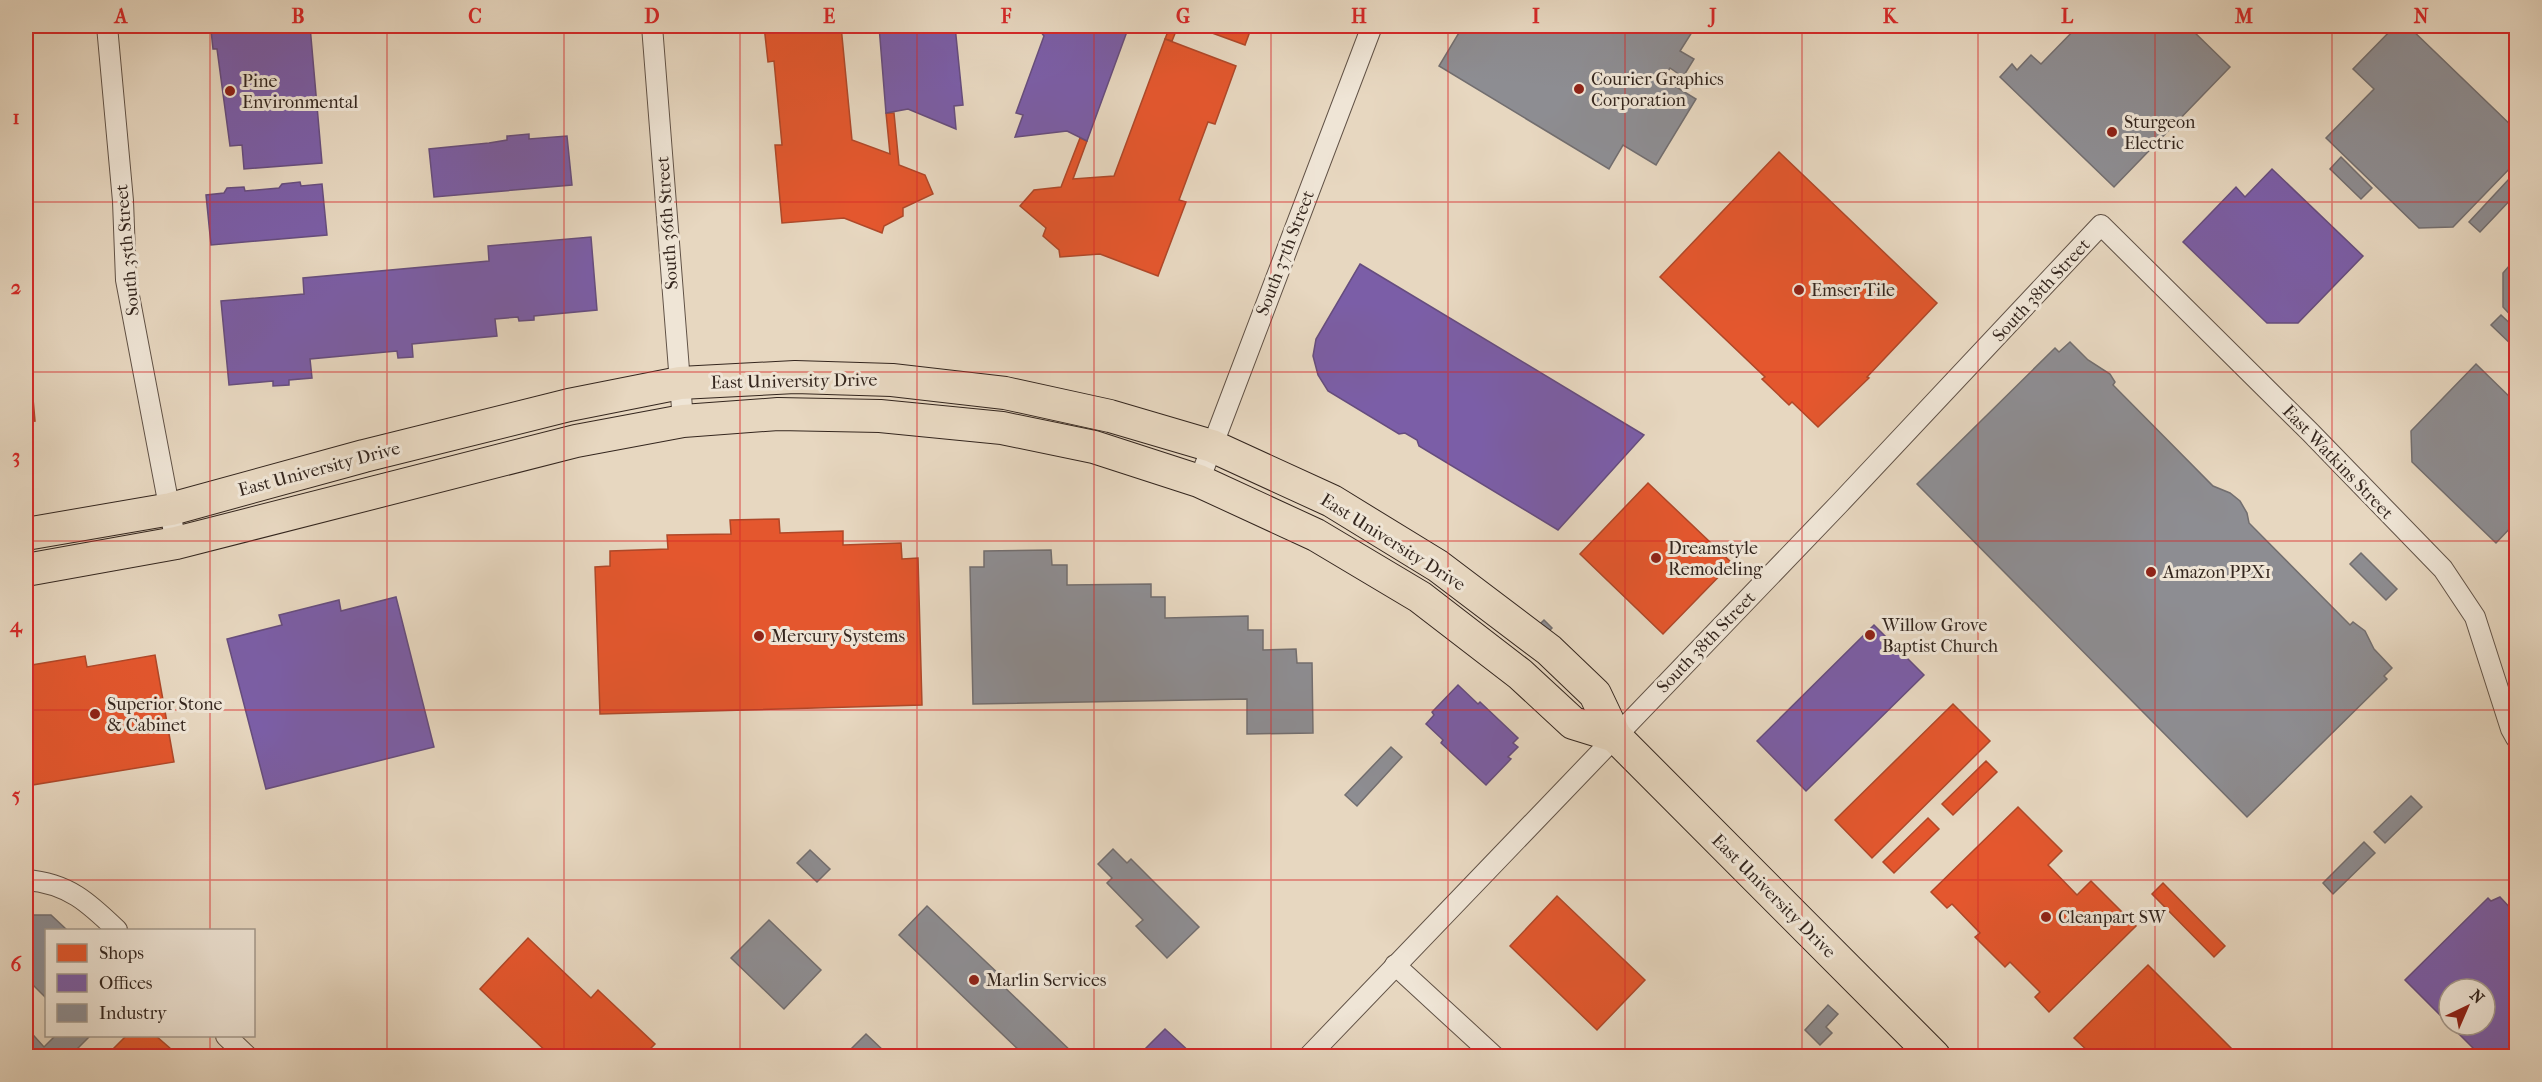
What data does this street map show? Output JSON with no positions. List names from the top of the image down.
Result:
{
  "streets": {
    "main road": ["East University Drive"],
    "street": [
      "South 36th Street",
      "South 35th Street",
      "South 37th Street",
      "South 38th Street",
      "East Watkins Street"
    ]
  },
  "crossings": [
    ["South 36th Street", "East University Drive"],
    ["South 35th Street", "East University Drive"],
    ["South 37th Street", "East University Drive"],
    ["South 38th Street", "East University Drive"],
    ["South 38th Street", "East Watkins Street"]
  ],
  "places": [
    "Courier Graphics Corporation",
    "Pine Environmental",
    "Sturgeon Electric",
    "Emser Tile",
    "Dreamstyle Remodeling",
    "Amazon PPX1",
    "Willow Grove Baptist Church",
    "Mercury Systems",
    "Superior Stone & Cabinet",
    "Cleanpart SW",
    "Marlin Services"
  ],
  "legend": ["Shops", "Offices", "Industry"],
  "north": "top right",
  "grid": {
    "columns": [
      "A",
      "B",
      "C",
      "D",
      "E",
      "F",
      "G",
      "H",
      "I",
      "J",
      "K",
      "L",
      "M",
      "N"
    ],
    "rows": [
      "1",
      "2",
      "3",
      "4",
      "5",
      "6"
    ]
  }
}
